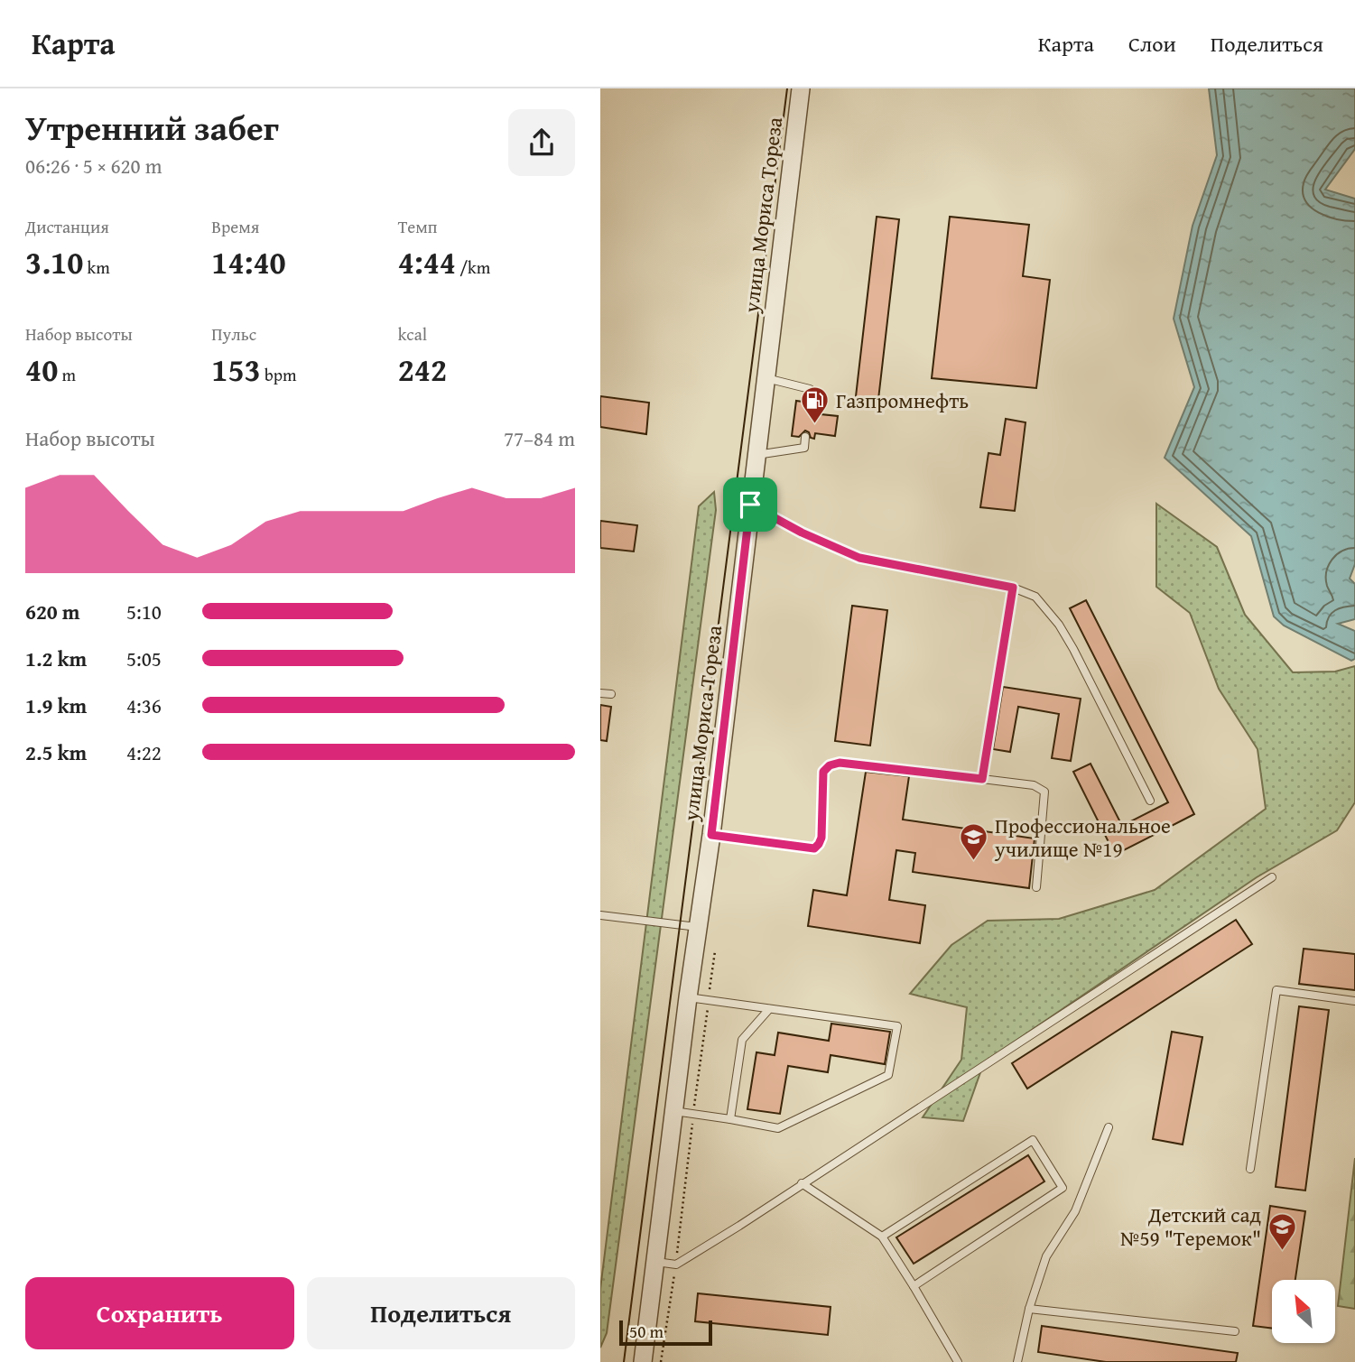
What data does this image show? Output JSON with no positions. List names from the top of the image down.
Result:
{
  "streets": {
    "street": ["улица Мориса Тореза"]
  },
  "places": {
    "fuel station": ["Газпромнефть"],
    "school or university": ["Профессиональное училище №19", "Детский сад №59 \"Теремок\""]
  },
  "scale_bar": "50 m",
  "north": "top left",
  "page": {
    "header": "Карта",
    "nav": ["Карта", "Слои", "Поделиться"],
    "heading": ["Утренний забег", "06:26 · 5 × 620 m"],
    "stats": [
      ["Дистанция", "3.10 km"],
      ["Время", "14:40"],
      ["Темп", "4:44 /km"],
      ["Набор высоты", "40 m"],
      ["Пульс", "153 bpm"],
      ["kcal", "242"]
    ],
    "chart": ["Набор высоты", "77–84 m"],
    "list": [
      {
        "name": "620 m",
        "note": "5:10"
      },
      {
        "name": "1.2 km",
        "note": "5:05"
      },
      {
        "name": "1.9 km",
        "note": "4:36"
      },
      {
        "name": "2.5 km",
        "note": "4:22"
      }
    ],
    "buttons": ["Сохранить", "Поделиться"],
    "scale": "50 m"
  }
}
